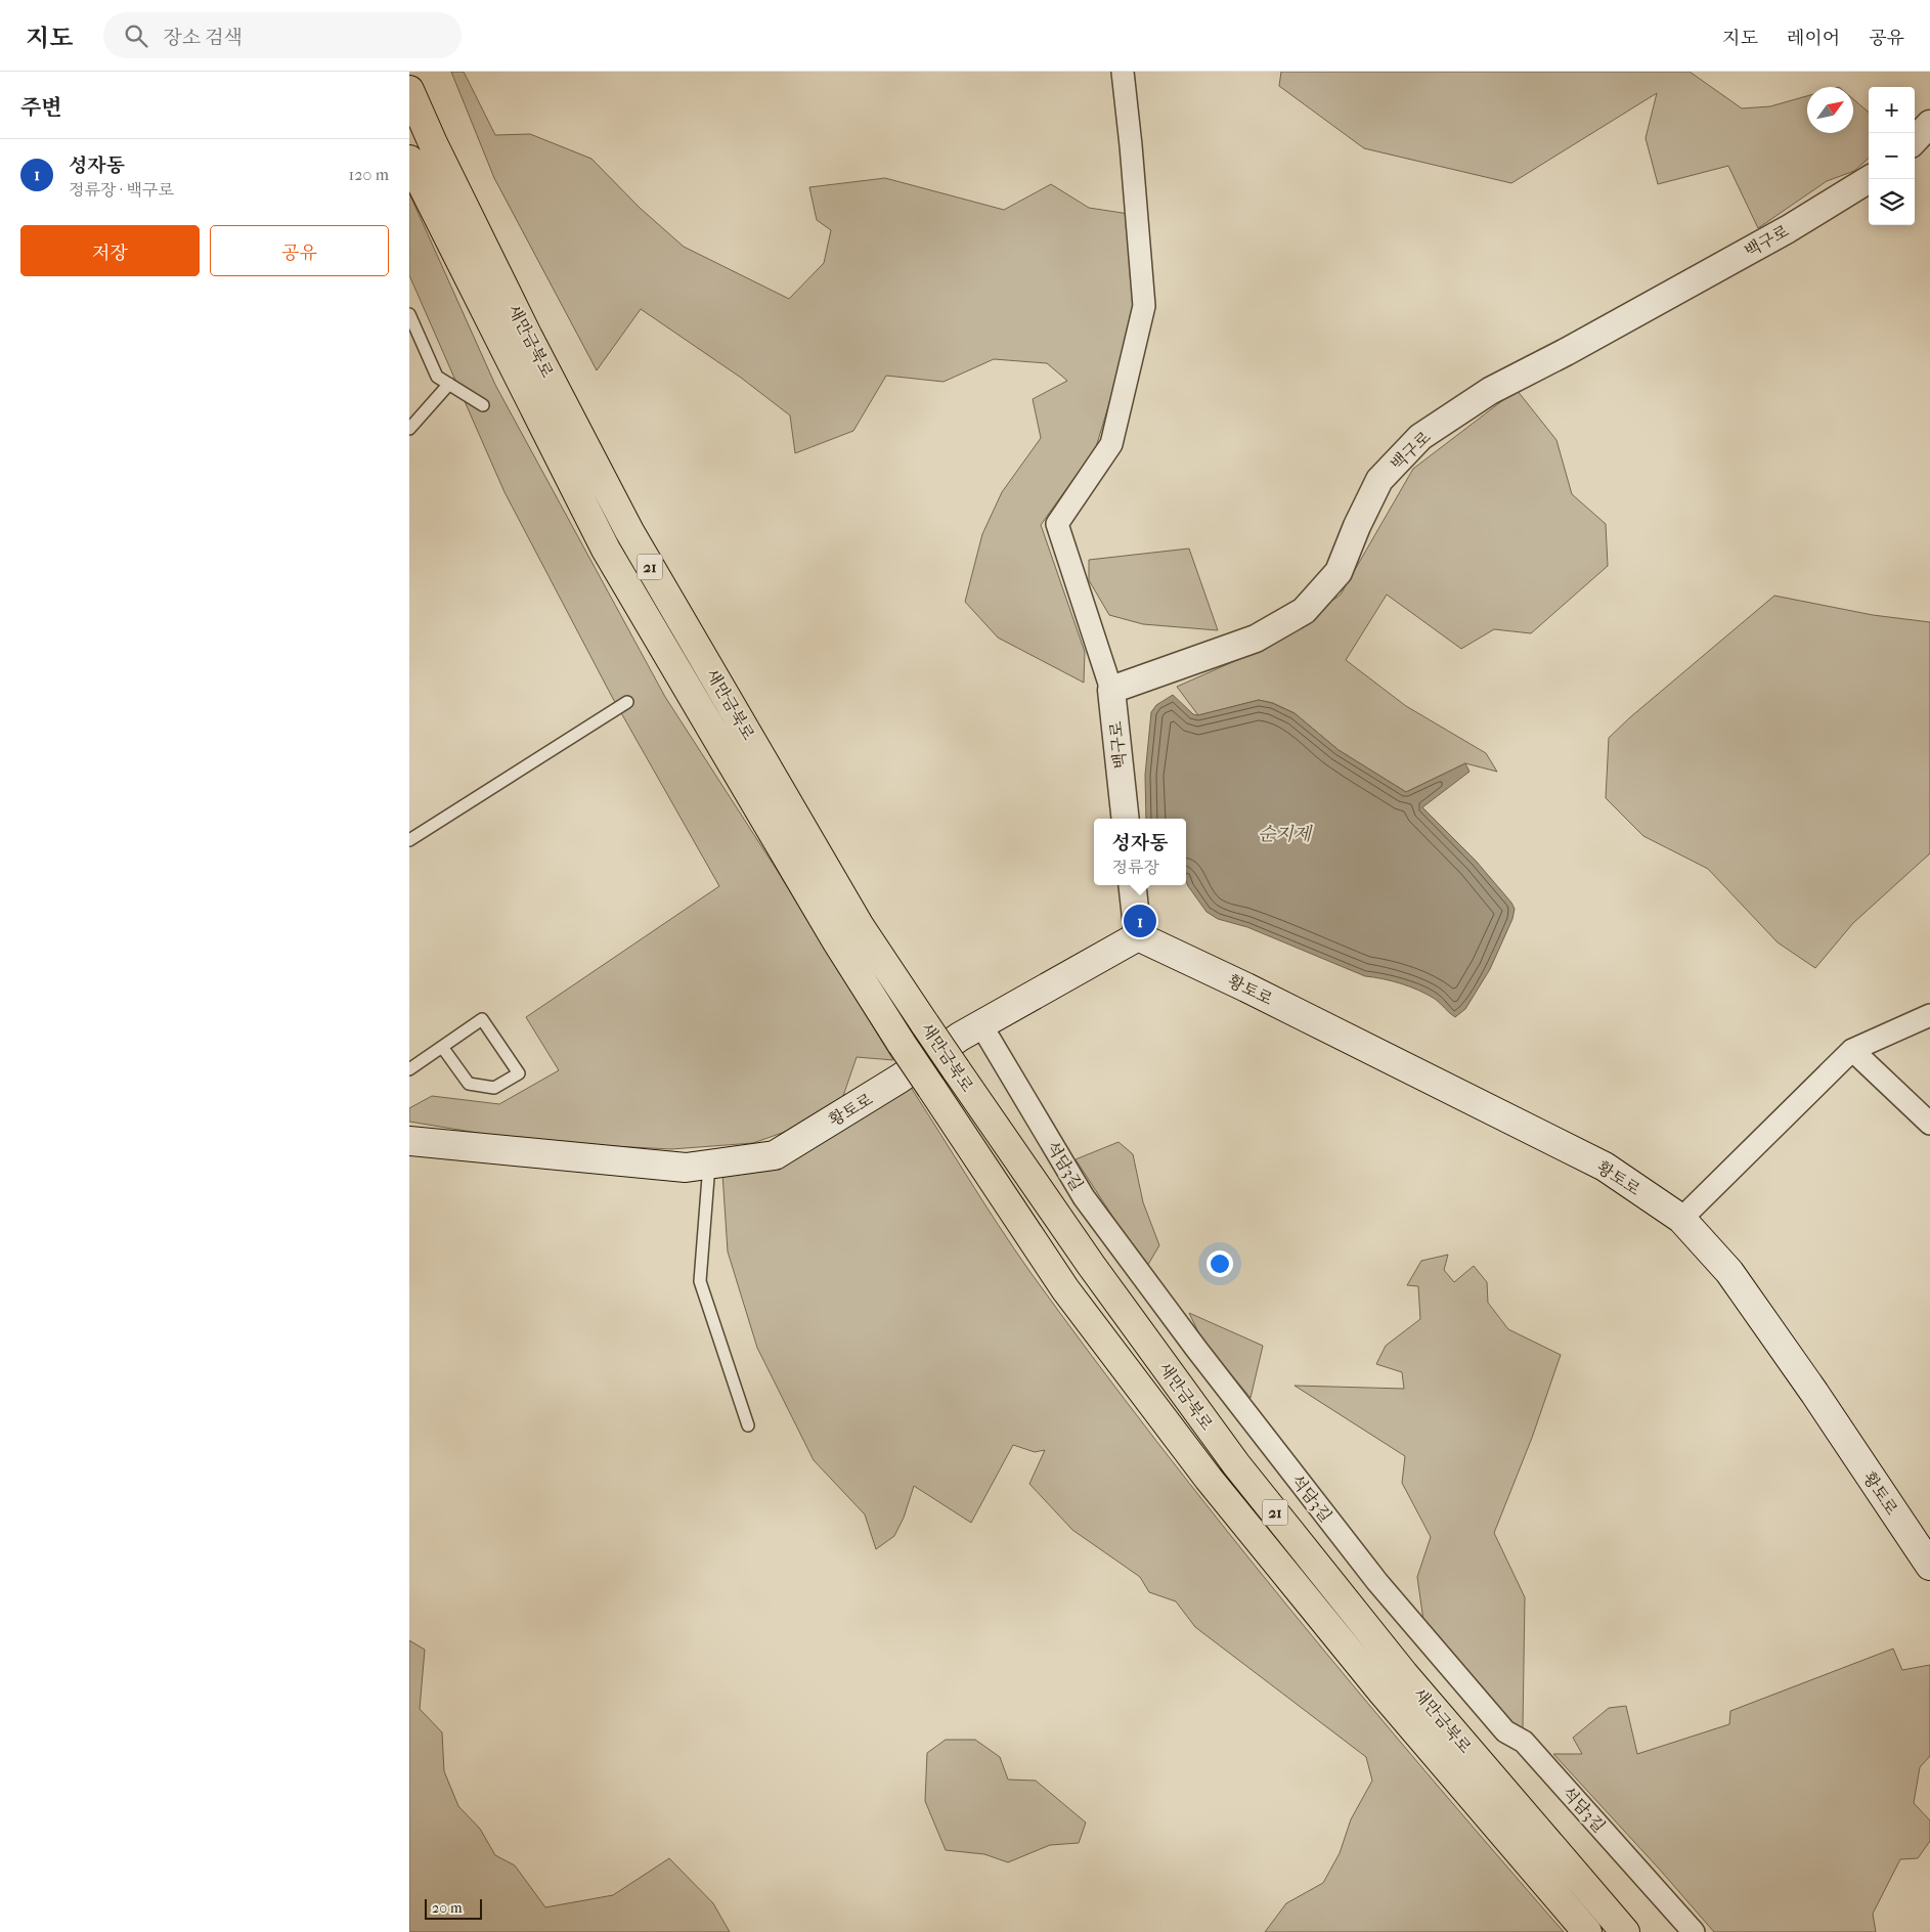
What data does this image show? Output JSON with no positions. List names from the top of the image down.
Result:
{
  "streets": {
    "highway": ["새만금북로", "21"],
    "main road": ["황토로"],
    "street": ["백구로", "석담3길"]
  },
  "crossings": [
    ["황토로", "석담3길"]
  ],
  "water": ["순지제"],
  "scale_bar": "20 m",
  "north": "top right",
  "page": {
    "header": "지도",
    "search": "장소 검색",
    "nav": ["지도", "레이어", "공유"],
    "heading": "주변",
    "map_buttons": ["+", "−"],
    "list": [
      {
        "mark": "1",
        "name": "성자동",
        "note": "정류장 · 백구로",
        "value": "120 m"
      }
    ],
    "buttons": ["저장", "공유"],
    "popup": ["성자동", "정류장"],
    "pins": "1",
    "scale": "20 m"
  }
}
